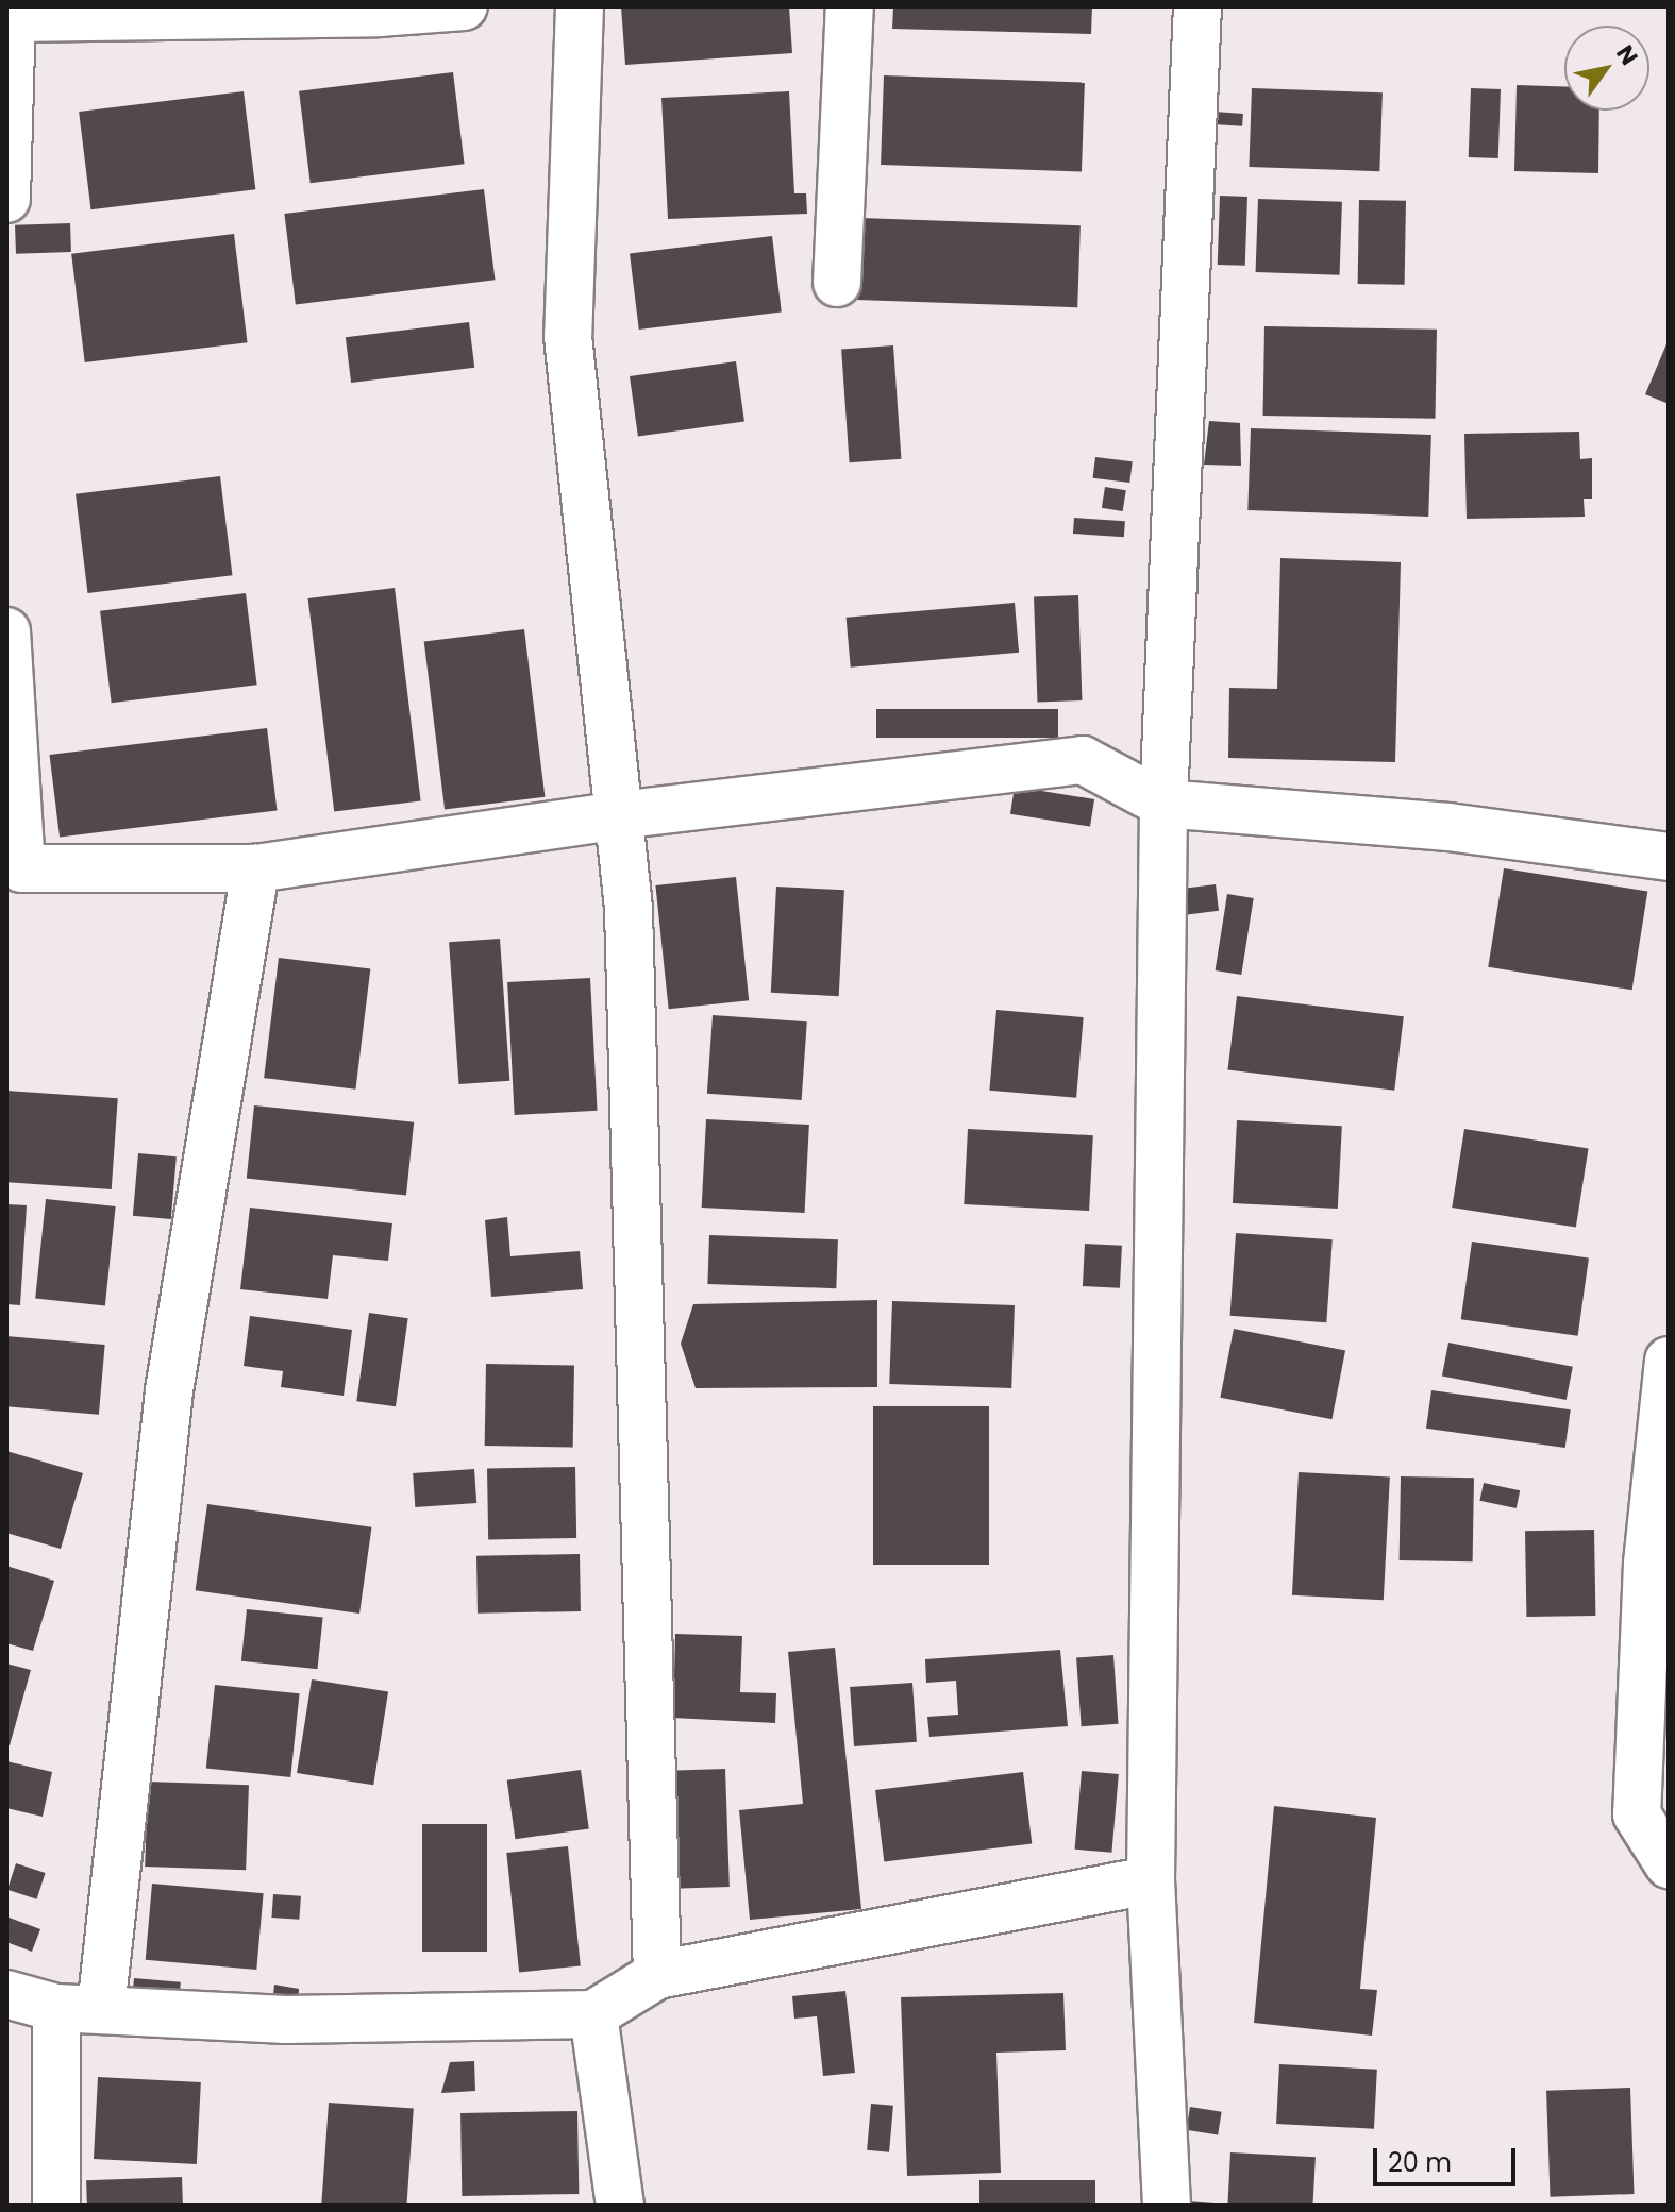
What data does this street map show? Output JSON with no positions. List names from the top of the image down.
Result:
{
  "scale_bar": "20 m",
  "north": "top right"
}
